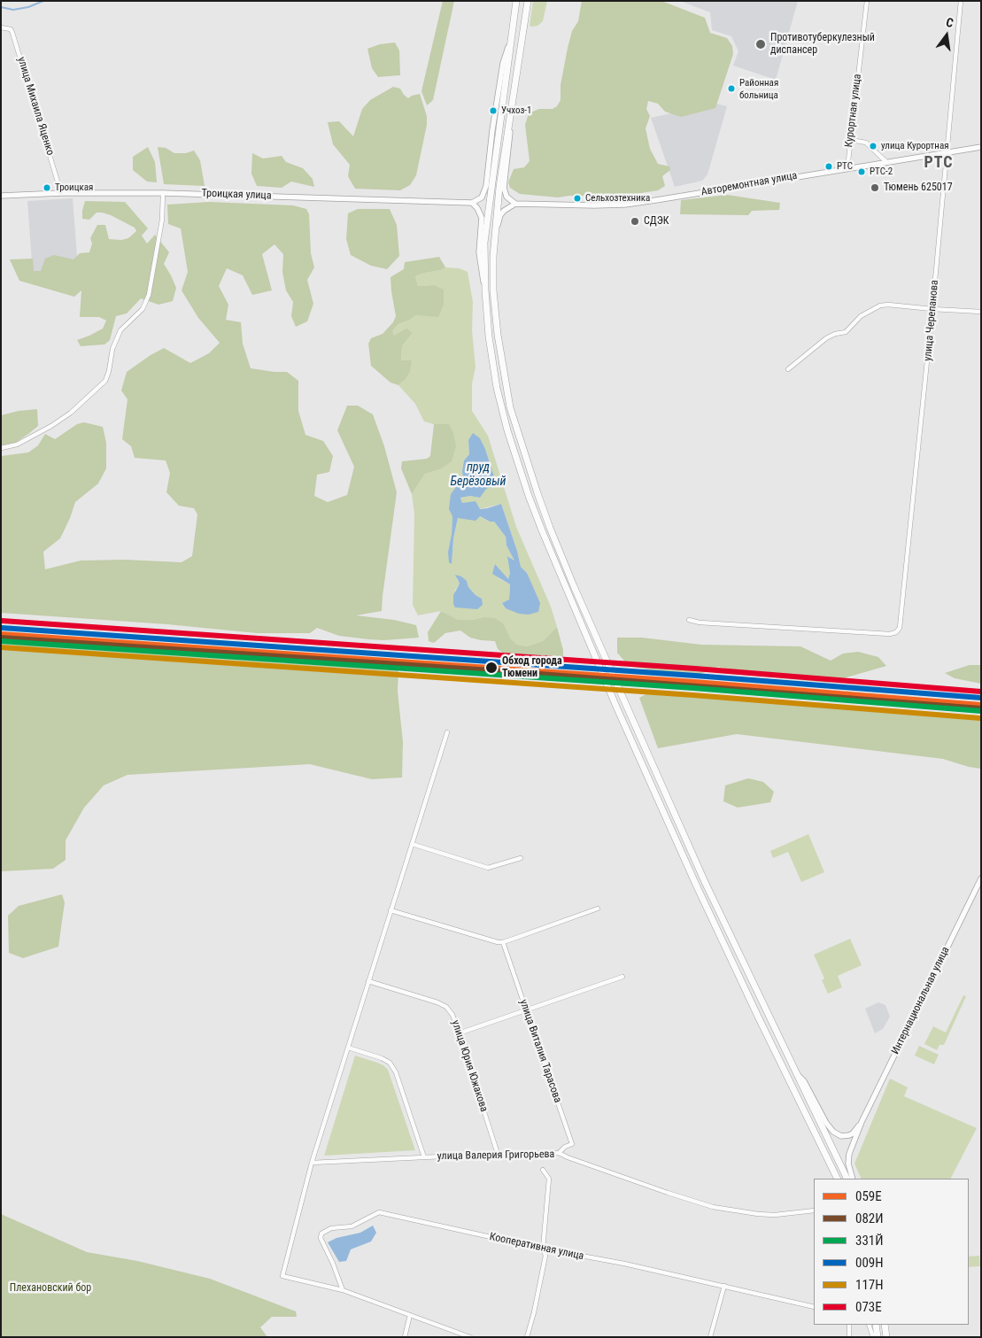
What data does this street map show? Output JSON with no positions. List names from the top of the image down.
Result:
{
  "streets": {
    "street": [
      "улица Михаила Яценко",
      "Курортная улица",
      "Авторемонтная улица",
      "Троицкая улица",
      "улица Черепанова",
      "Интернациональная улица",
      "улица Виталия Тарасова",
      "улица Юрия Южакова",
      "улица Валерия Григорьева",
      "Кооперативная улица"
    ]
  },
  "crossings": [
    ["улица Михаила Яценко", "Троицкая улица"],
    ["Курортная улица", "Авторемонтная улица"],
    ["Авторемонтная улица", "улица Черепанова"],
    ["улица Виталия Тарасова", "улица Валерия Григорьева"],
    ["улица Юрия Южакова", "улица Валерия Григорьева"]
  ],
  "districts": ["РТС"],
  "water": ["пруд Берёзовый"],
  "parks": ["Плехановский бор"],
  "places": [
    "Противотуберкулезный диспансер",
    "Районная больница",
    "Учхоз-1",
    "улица Курортная",
    "РТС",
    "РТС-2",
    "Троицкая",
    "Тюмень 625017",
    "Сельхозтехника",
    "СДЭК",
    "Обход города Тюмени"
  ],
  "lines": [
    "transit line 073Е",
    "transit line 009Н",
    "transit line 059Е",
    "transit line 082И",
    "transit line 331Й",
    "transit line 117Н"
  ],
  "legend": [
    "059Е",
    "082И",
    "331Й",
    "009Н",
    "117Н",
    "073Е"
  ],
  "north": "top"
}
